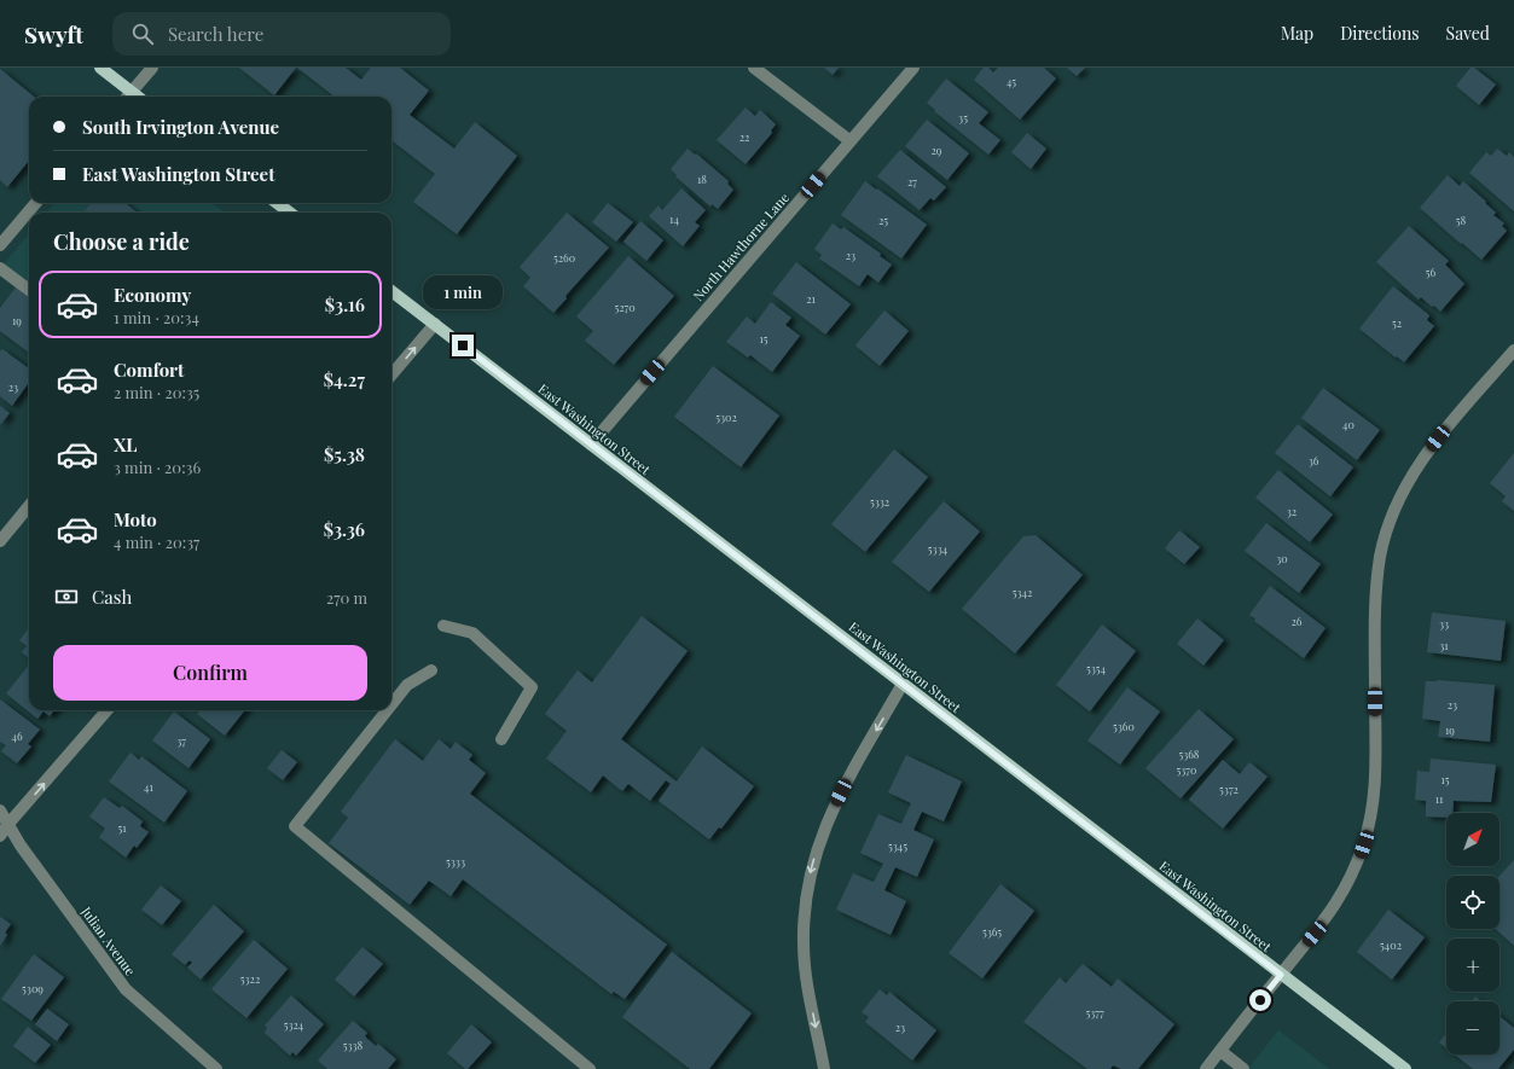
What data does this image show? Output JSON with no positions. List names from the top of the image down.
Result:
{
  "streets": {
    "main road": ["East Washington Street"],
    "street": ["North Hawthorne Lane", "Julian Avenue"]
  },
  "crossings": [
    ["North Hawthorne Lane", "East Washington Street"]
  ],
  "house_numbers": [
    "45",
    "35",
    "22",
    "29",
    "18",
    "27",
    "14",
    "25",
    "58",
    "23",
    "5260",
    "56",
    "21",
    "5270",
    "19",
    "52",
    "15",
    "23",
    "5302",
    "40",
    "36",
    "5332",
    "32",
    "5334",
    "30",
    "5342",
    "26",
    "33",
    "31",
    "5354",
    "23",
    "5360",
    "19",
    "46",
    "37",
    "5368",
    "5370",
    "15",
    "41",
    "5372",
    "11",
    "51",
    "5345",
    "5333",
    "5365",
    "5402",
    "5322",
    "5309",
    "5377",
    "5324",
    "23",
    "5338"
  ],
  "north": "top right",
  "page": {
    "header": "Swyft",
    "search": "Search here",
    "nav": ["Map", "Directions", "Saved"],
    "banner": ["South Irvington Avenue", "East Washington Street"],
    "heading": "Choose a ride",
    "list": [
      {
        "name": "Economy",
        "note": "1 min · 20:34",
        "value": "$3.16"
      },
      {
        "name": "Comfort",
        "note": "2 min · 20:35",
        "value": "$4.27"
      },
      {
        "name": "XL",
        "note": "3 min · 20:36",
        "value": "$5.38"
      },
      {
        "name": "Moto",
        "note": "4 min · 20:37",
        "value": "$3.36"
      }
    ],
    "bubble": "1 min",
    "pay": ["Cash", "270 m"],
    "buttons": "Confirm",
    "map_buttons": ["+", "−"]
  }
}
